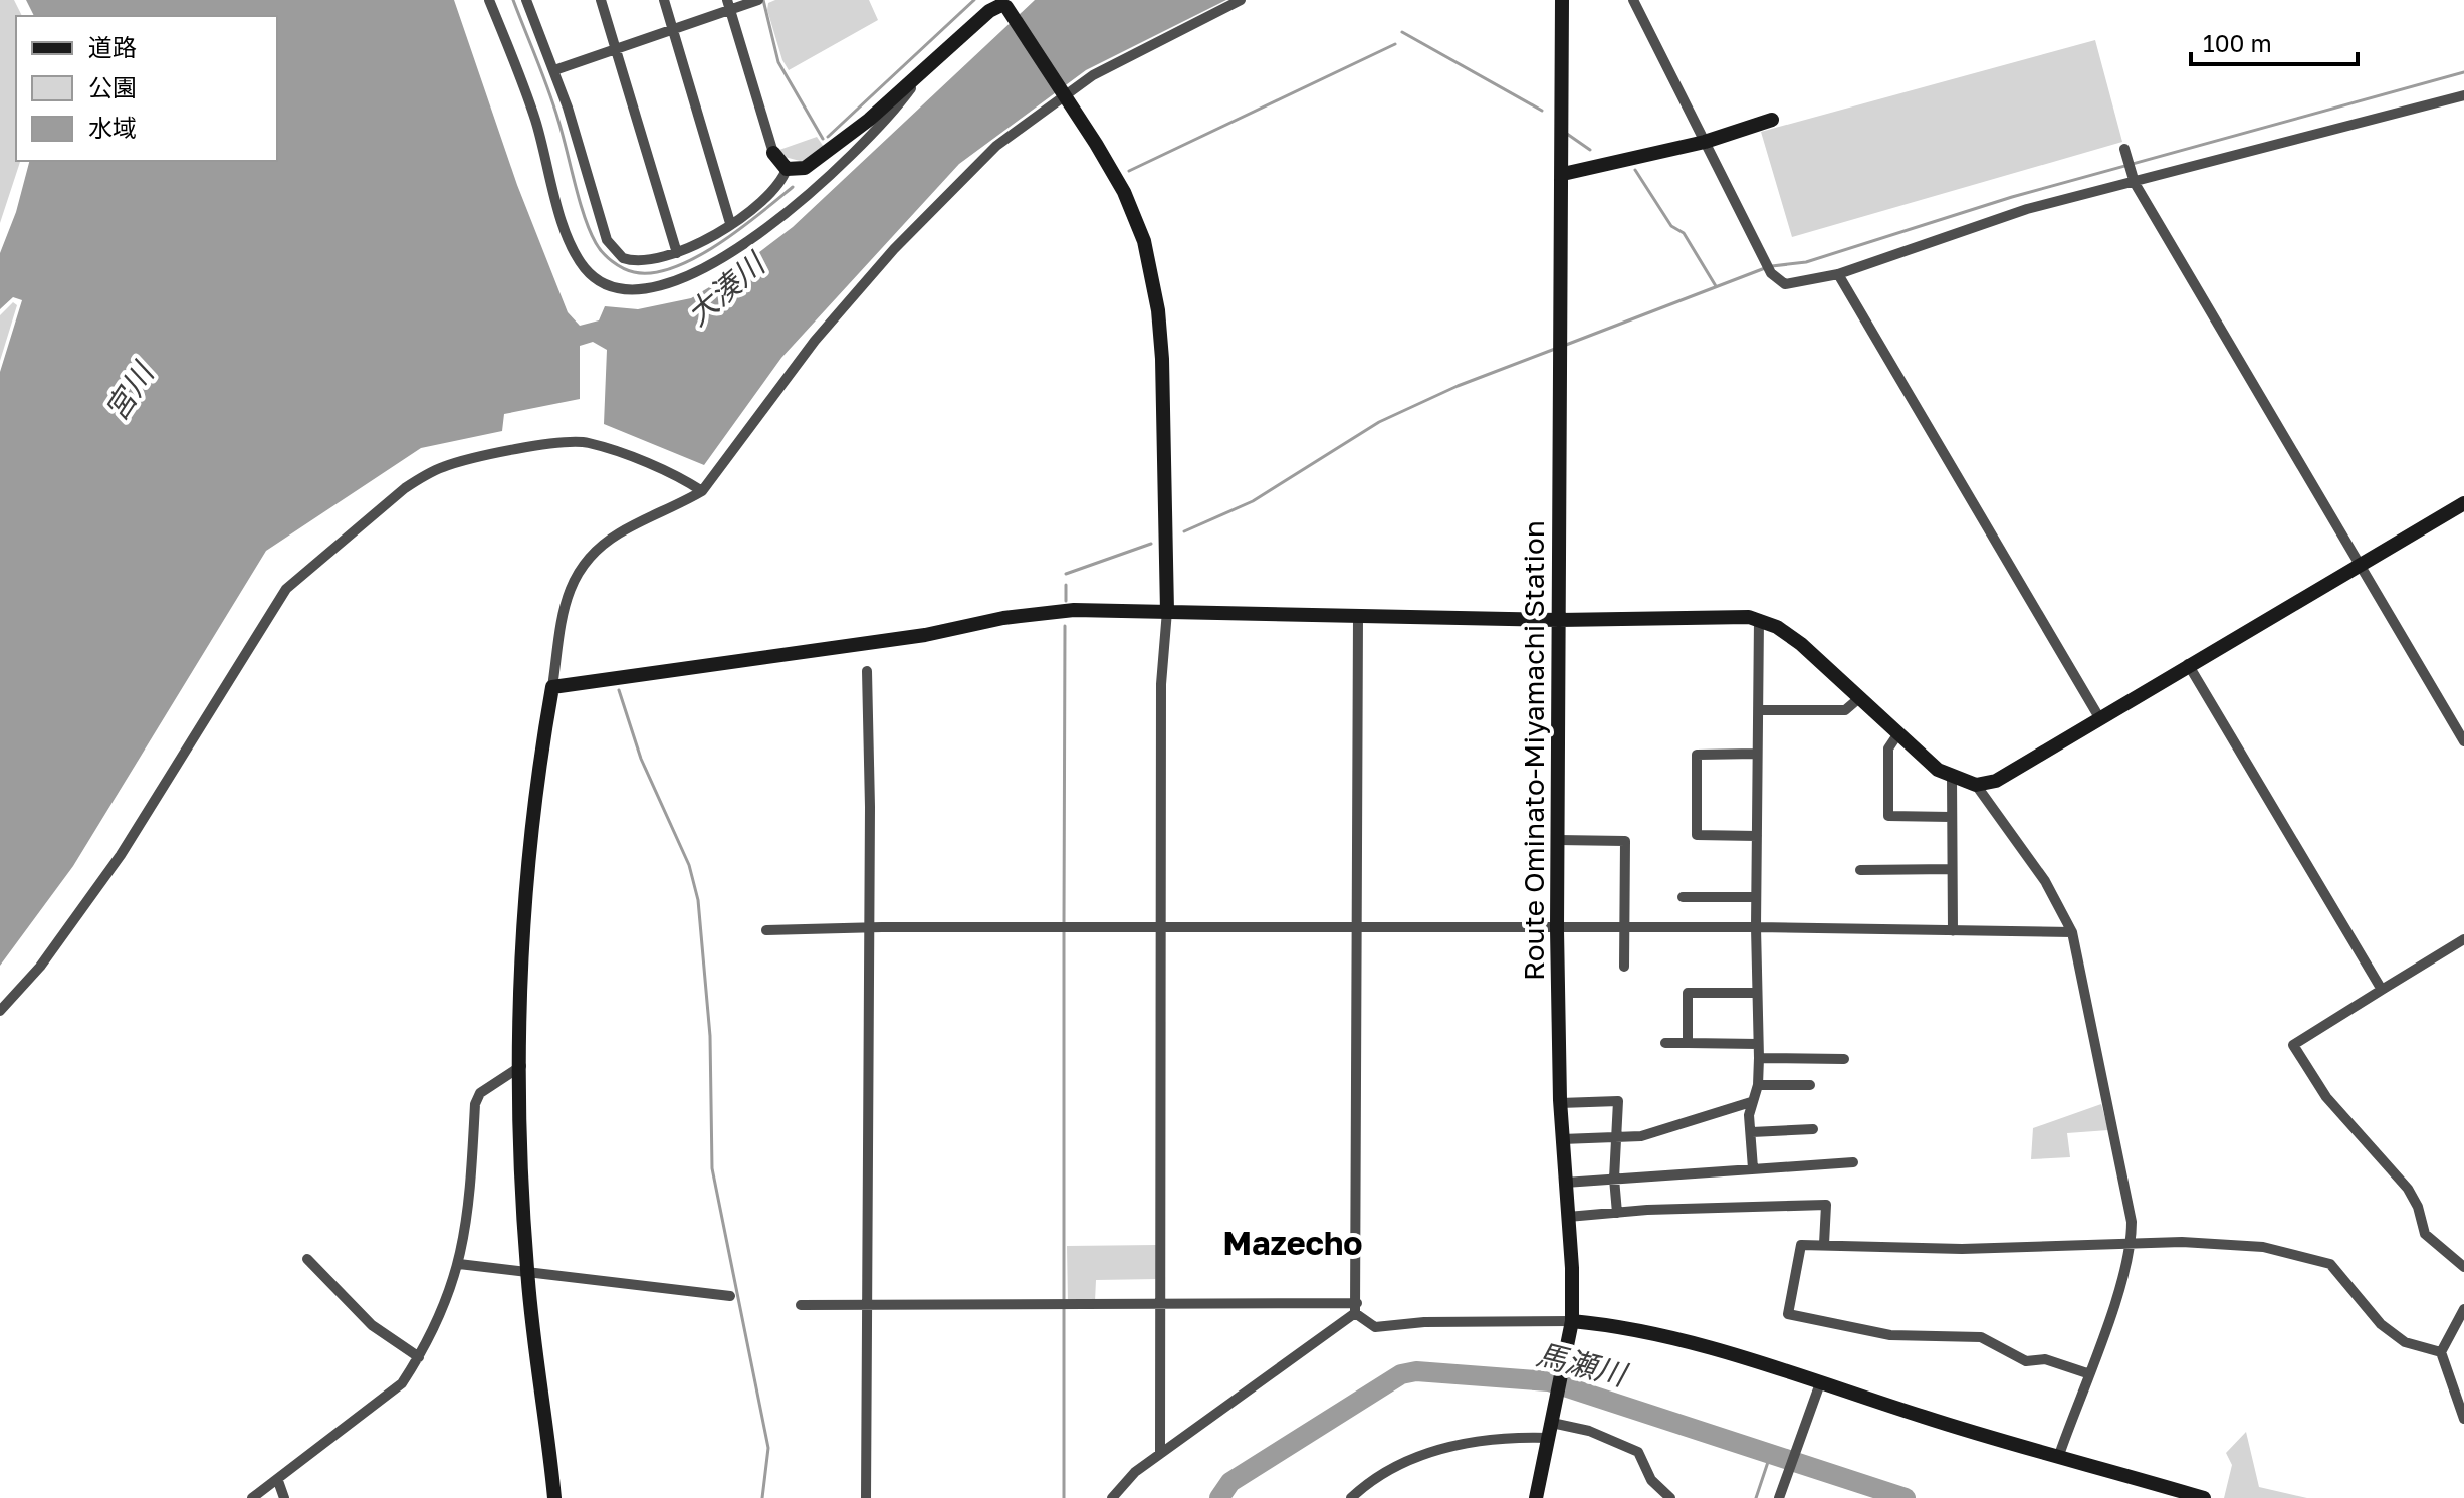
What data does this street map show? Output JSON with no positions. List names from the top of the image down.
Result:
{
  "streets": {
    "street": ["Route Ominato-Miyamachi Station"]
  },
  "districts": ["Mazecho"],
  "water": ["大湊川", "宮川", "馬瀬川"],
  "legend": ["道路", "公園", "水域"],
  "scale_bar": "100 m"
}
